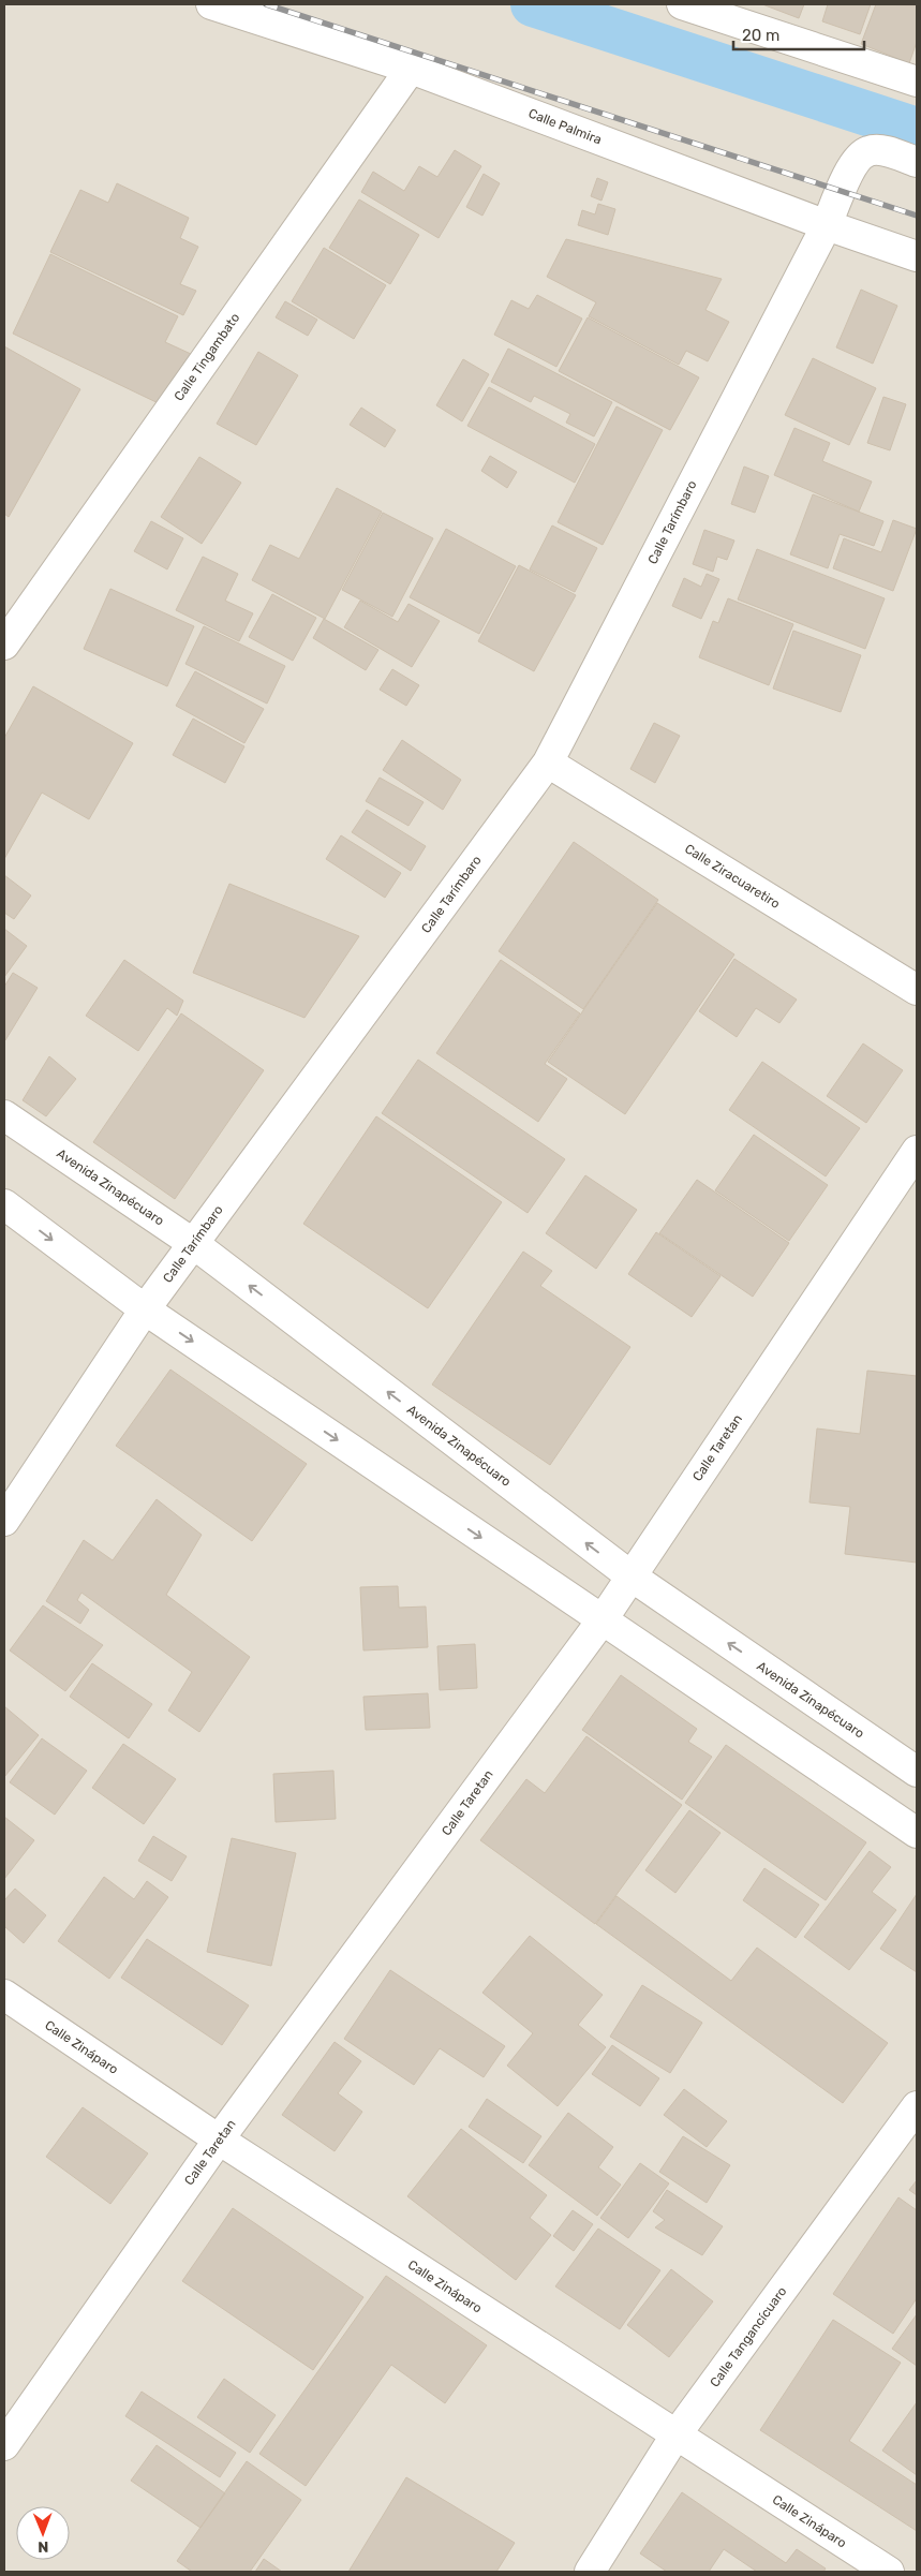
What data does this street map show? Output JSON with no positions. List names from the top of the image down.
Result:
{
  "streets": {
    "street": [
      "Calle Palmira",
      "Calle Tingambato",
      "Calle Tarímbaro",
      "Calle Ziracuaretiro",
      "Avenida Zinapécuaro",
      "Calle Taretan",
      "Calle Zináparo",
      "Calle Tangancícuaro"
    ]
  },
  "crossings": [
    ["Calle Palmira", "Calle Tingambato"],
    ["Calle Palmira", "Calle Tarímbaro"],
    ["Calle Tarímbaro", "Calle Ziracuaretiro"],
    ["Calle Tarímbaro", "Avenida Zinapécuaro"],
    ["Avenida Zinapécuaro", "Calle Taretan"],
    ["Calle Taretan", "Calle Zináparo"],
    ["Calle Zináparo", "Calle Tangancícuaro"]
  ],
  "scale_bar": "20 m",
  "north": "bottom"
}
